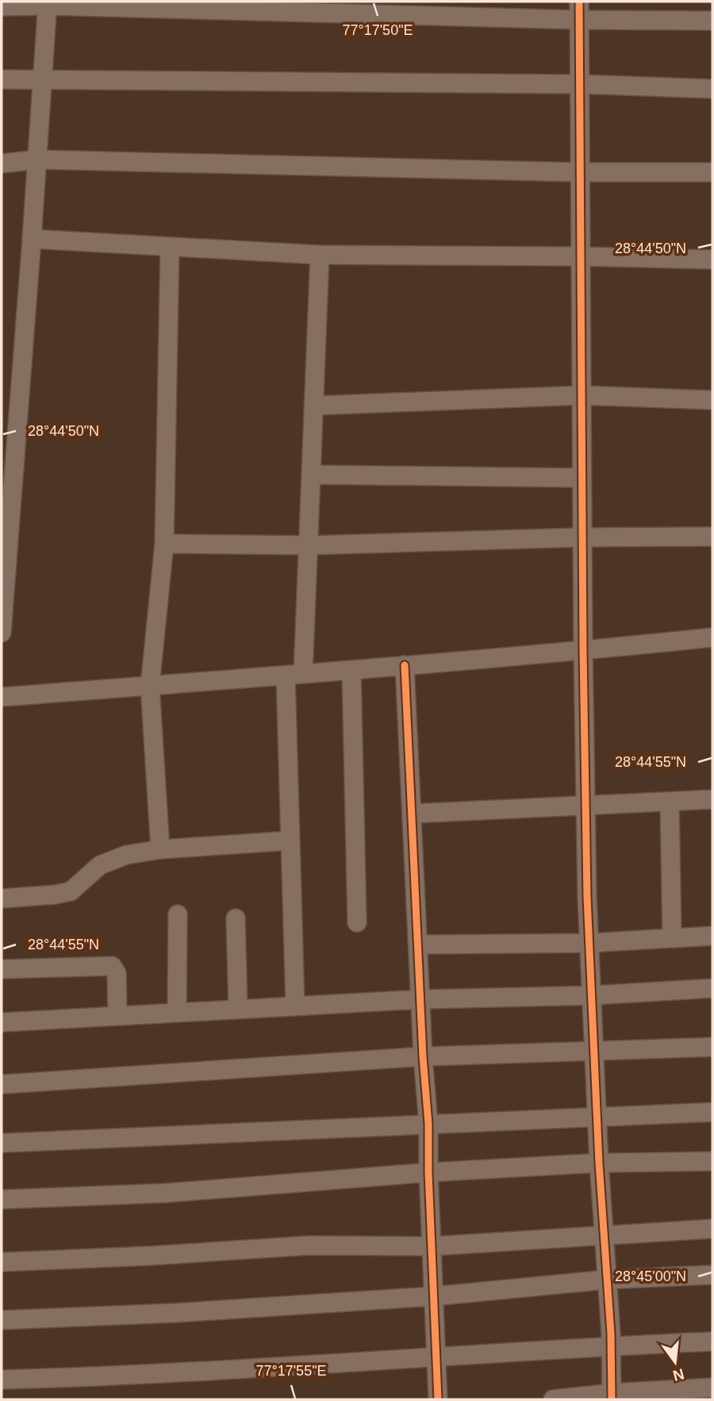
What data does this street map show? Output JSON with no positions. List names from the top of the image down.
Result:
{
  "north": "bottom",
  "coordinates": [
    "77°17'50\"E",
    "28°44'50\"N",
    "28°44'55\"N",
    "28°45'00\"N",
    "77°17'55\"E"
  ]
}
